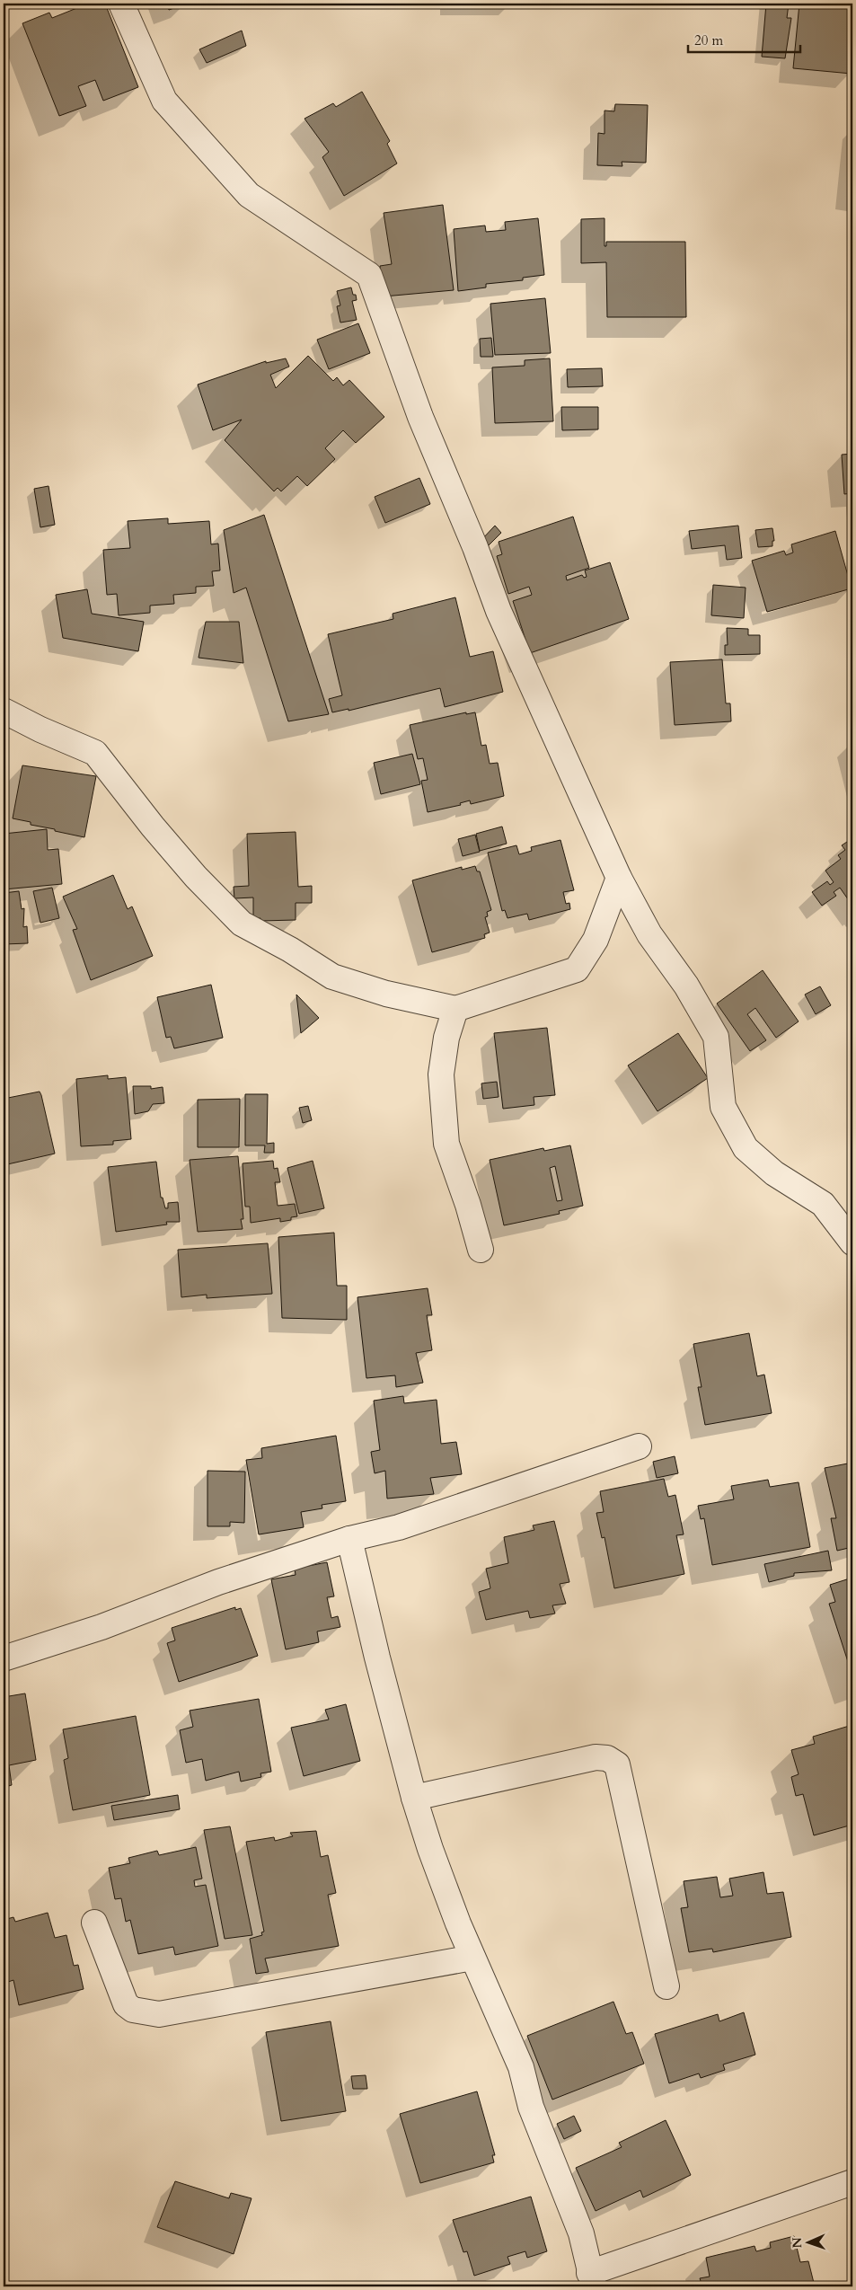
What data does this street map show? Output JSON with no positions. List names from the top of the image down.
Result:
{
  "scale_bar": "20 m",
  "north": "left"
}
